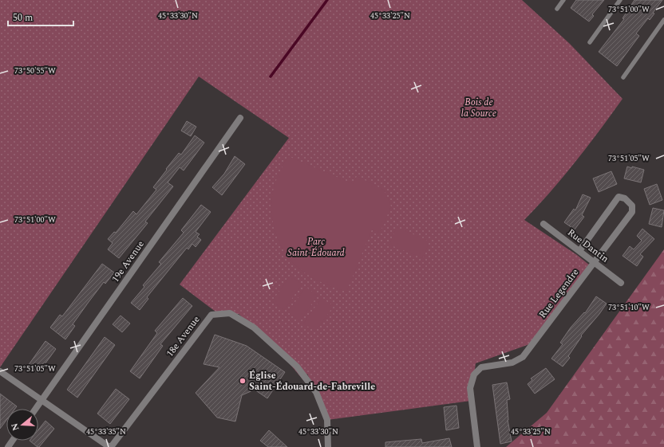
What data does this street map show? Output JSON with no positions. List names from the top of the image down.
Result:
{
  "streets": {
    "street": [
      "Rue Dantin",
      "19e Avenue",
      "Rue Legendre",
      "18e Avenue"
    ]
  },
  "crossings": [
    ["Rue Dantin", "Rue Legendre"]
  ],
  "parks": ["Bois de la Source", "Parc Saint-Édouard"],
  "places": ["Église Saint-Édouard-de-Fabreville"],
  "scale_bar": "50 m",
  "north": "left",
  "coordinates": [
    "73°51'00\"W",
    "45°33'30\"N",
    "45°33'25\"N",
    "73°50'55\"W",
    "73°51'05\"W",
    "73°51'10\"W",
    "45°33'35\"N"
  ]
}
